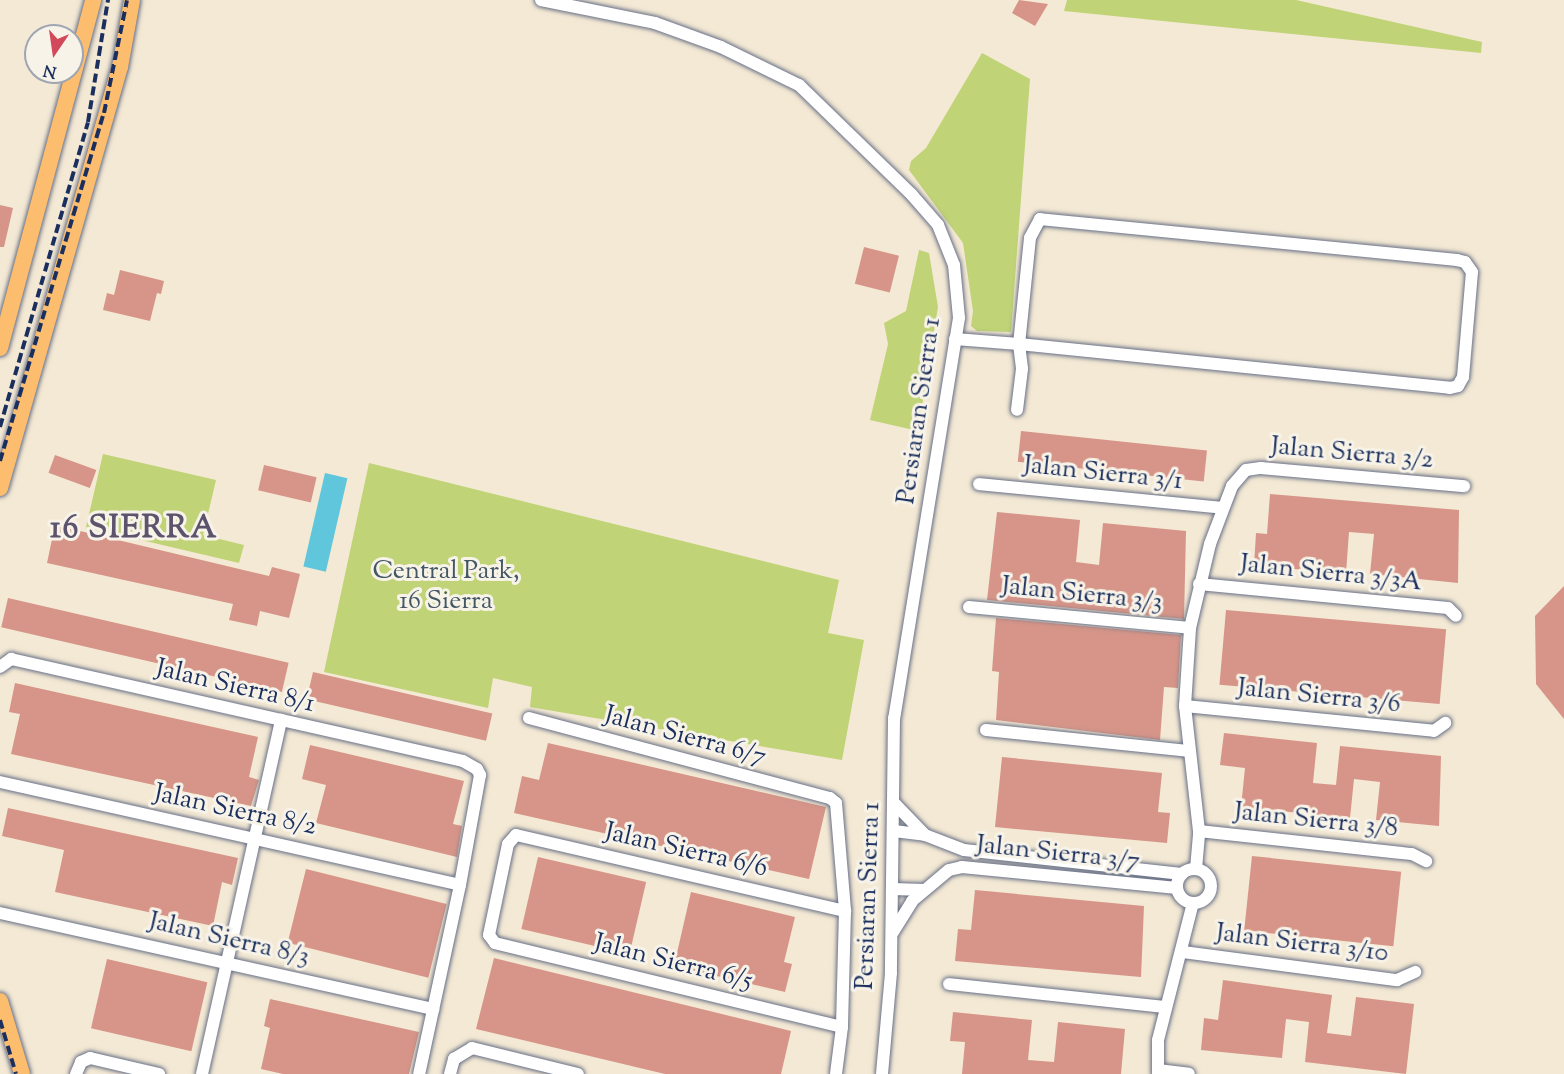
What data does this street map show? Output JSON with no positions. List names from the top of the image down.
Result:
{
  "streets": {
    "street": [
      "Persiaran Sierra 1",
      "Jalan Sierra 3/2",
      "Jalan Sierra 3/1",
      "Jalan Sierra 3/3A",
      "Jalan Sierra 3/3",
      "Jalan Sierra 8/1",
      "Jalan Sierra 3/6",
      "Jalan Sierra 6/7",
      "Jalan Sierra 8/2",
      "Jalan Sierra 3/8",
      "Jalan Sierra 6/6",
      "Jalan Sierra 3/7",
      "Jalan Sierra 8/3",
      "Jalan Sierra 3/10",
      "Jalan Sierra 6/5"
    ]
  },
  "crossings": [
    ["Persiaran Sierra 1", "Jalan Sierra 3/7"],
    ["Jalan Sierra 3/2", "Jalan Sierra 3/1"],
    ["Jalan Sierra 8/1", "Jalan Sierra 8/2"],
    ["Jalan Sierra 6/7", "Jalan Sierra 6/6"],
    ["Jalan Sierra 6/6", "Jalan Sierra 6/5"]
  ],
  "districts": ["16 SIERRA"],
  "parks": ["Central Park, 16 Sierra"],
  "north": "bottom"
}
